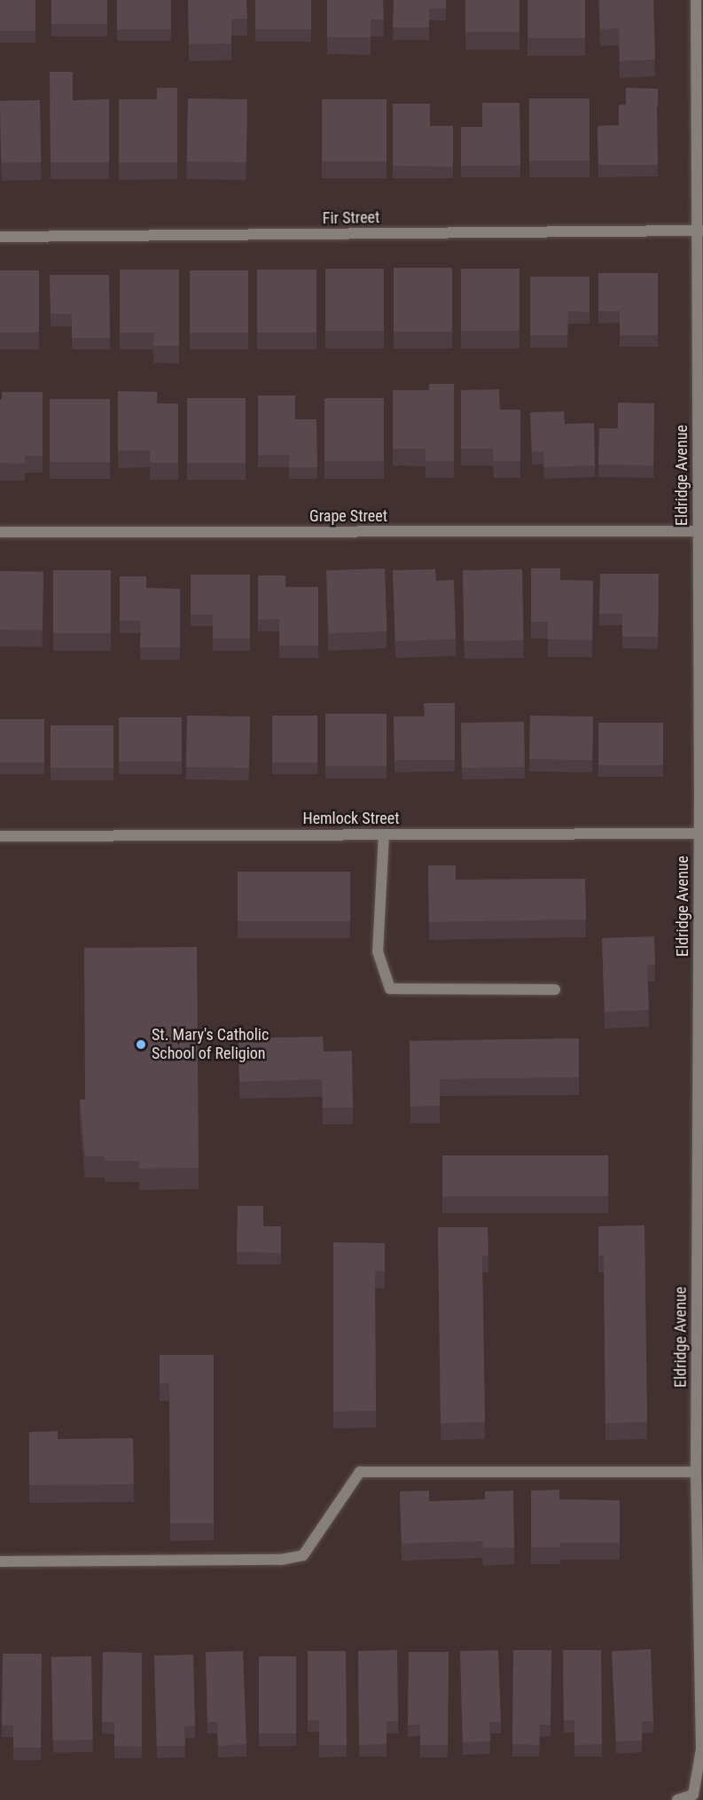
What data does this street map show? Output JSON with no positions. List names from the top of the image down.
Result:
{
  "streets": {
    "street": [
      "Fir Street",
      "Eldridge Avenue",
      "Grape Street",
      "Hemlock Street"
    ]
  },
  "crossings": [
    ["Fir Street", "Eldridge Avenue"],
    ["Eldridge Avenue", "Grape Street"],
    ["Eldridge Avenue", "Hemlock Street"]
  ],
  "places": ["St. Mary's Catholic School of Religion"]
}
